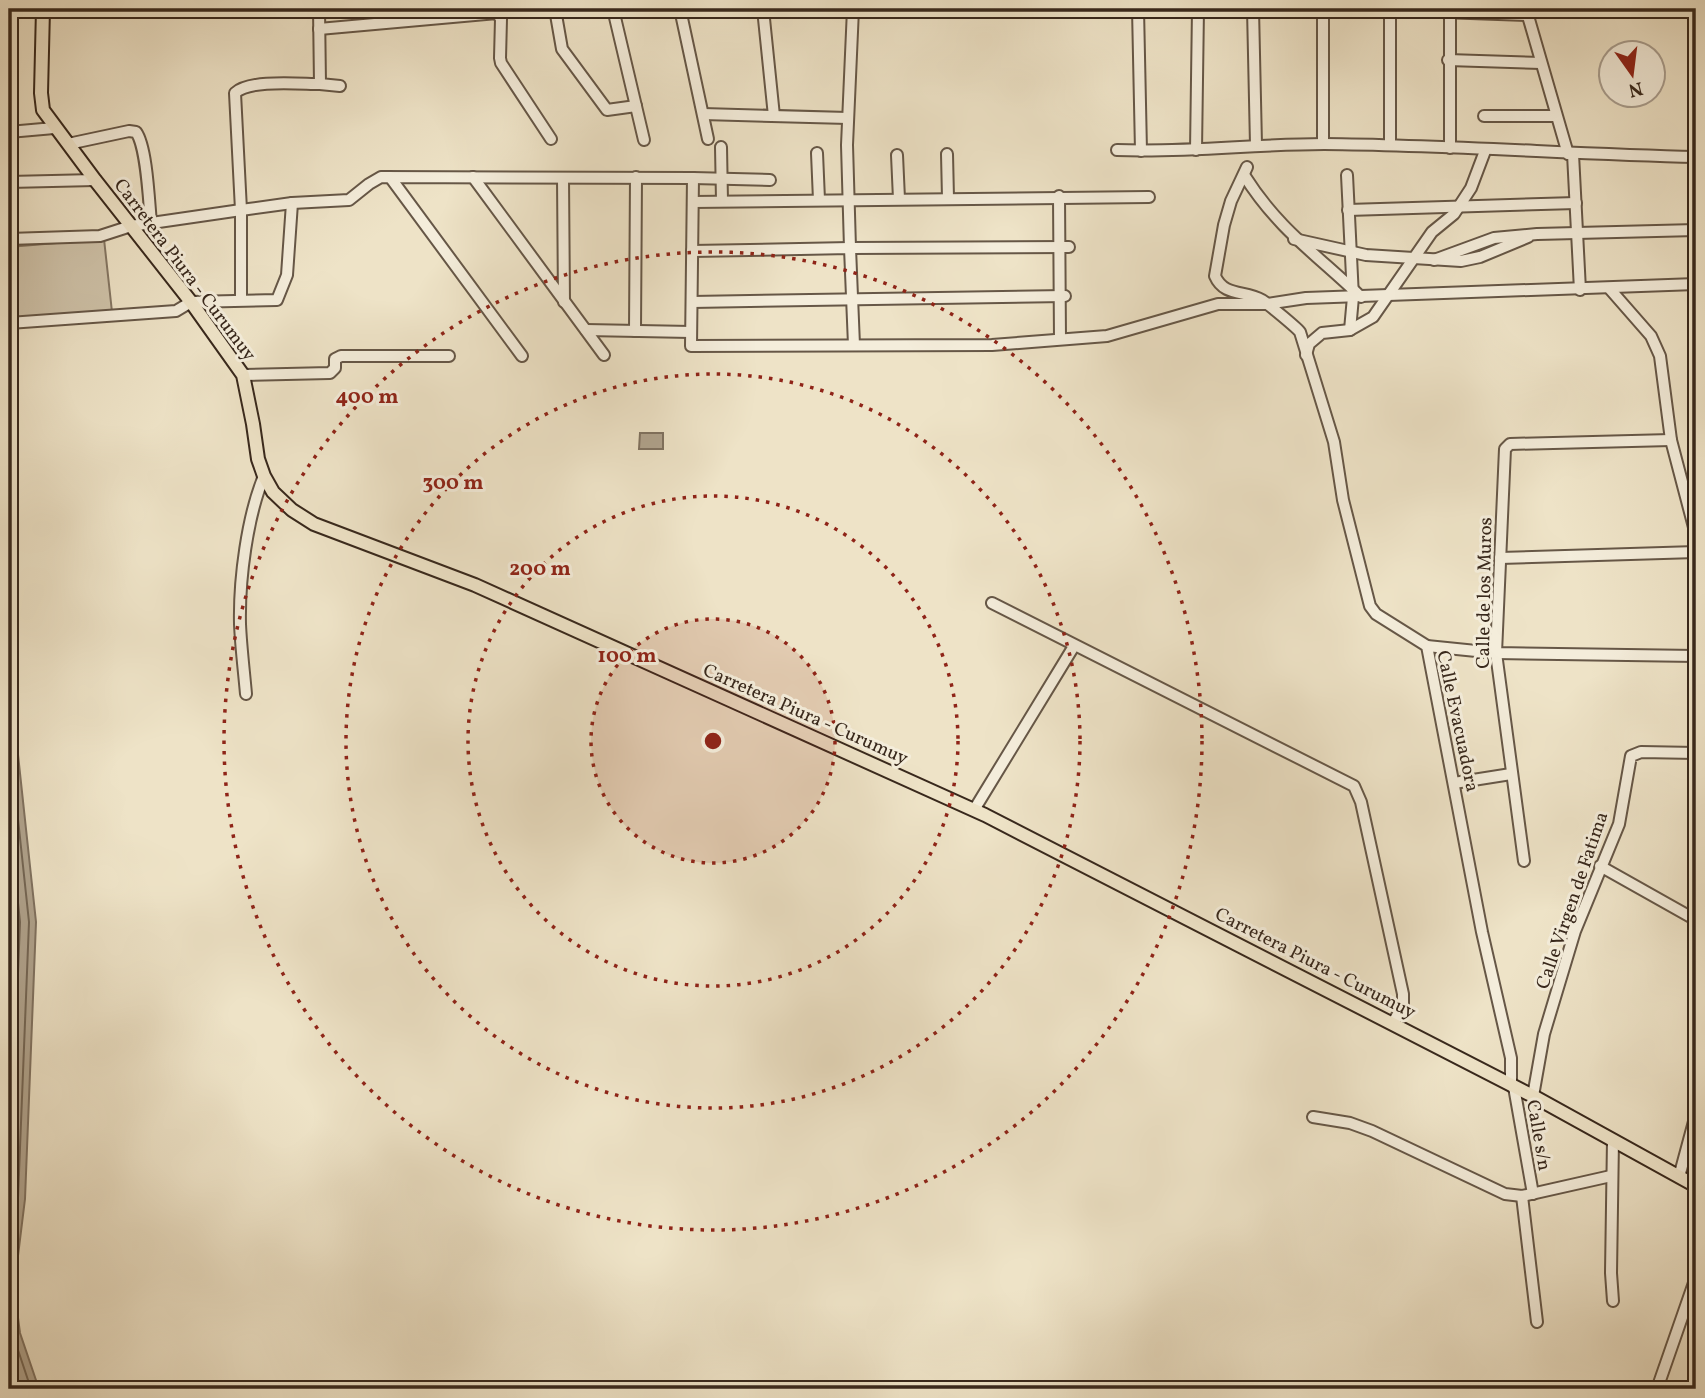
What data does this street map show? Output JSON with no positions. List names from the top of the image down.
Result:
{
  "streets": {
    "main road": ["Carretera Piura - Curumuy"],
    "street": [
      "Calle de los Muros",
      "Calle Evacuadora",
      "Calle Virgen de Fatima",
      "Calle s/n"
    ]
  },
  "crossings": [
    ["Carretera Piura - Curumuy", "Calle Evacuadora"],
    ["Carretera Piura - Curumuy", "Calle Virgen de Fatima"],
    ["Carretera Piura - Curumuy", "Calle s/n"],
    ["Calle Evacuadora", "Calle s/n"]
  ],
  "north": "bottom",
  "rings": [
    "400 m",
    "300 m",
    "200 m",
    "100 m"
  ]
}
